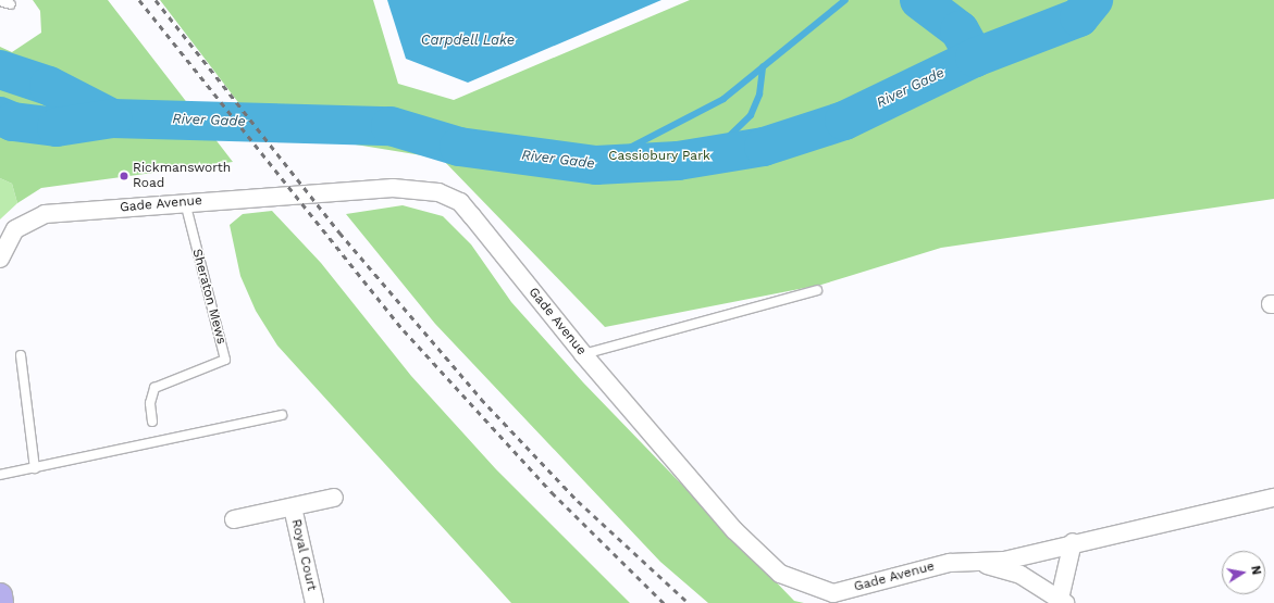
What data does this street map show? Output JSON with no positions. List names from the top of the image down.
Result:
{
  "streets": {
    "street": ["Gade Avenue", "Royal Court"],
    "lane": ["Sheraton Mews"]
  },
  "crossings": [
    ["Gade Avenue", "Sheraton Mews"]
  ],
  "water": ["Carpdell Lake", "River Gade"],
  "parks": ["Cassiobury Park"],
  "places": ["Rickmansworth Road"],
  "north": "right"
}
